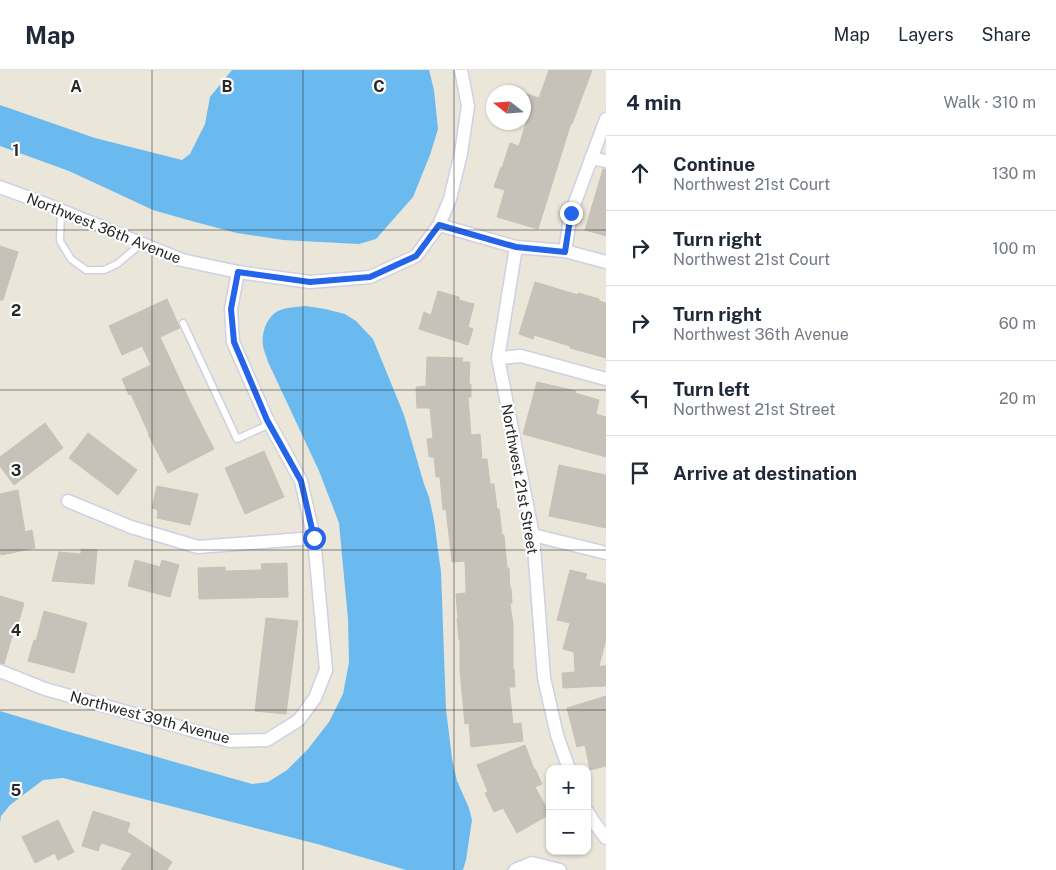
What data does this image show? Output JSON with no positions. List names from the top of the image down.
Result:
{
  "streets": {
    "street": ["Northwest 36th Avenue", "Northwest 21st Street", "Northwest 39th Avenue"]
  },
  "north": "left",
  "page": {
    "header": "Map",
    "nav": ["Map", "Layers", "Share"],
    "heading": ["4 min", "Walk · 310 m"],
    "list": [
      ["Continue", "Northwest 21st Court", "130 m"],
      ["Turn right", "Northwest 21st Court", "100 m"],
      ["Turn right", "Northwest 36th Avenue", "60 m"],
      ["Turn left", "Northwest 21st Street", "20 m"],
      "Arrive at destination"
    ],
    "map_buttons": ["+", "−"]
  },
  "grid": {
    "columns": ["A", "B", "C"],
    "rows": [
      "1",
      "2",
      "3",
      "4",
      "5"
    ]
  }
}
